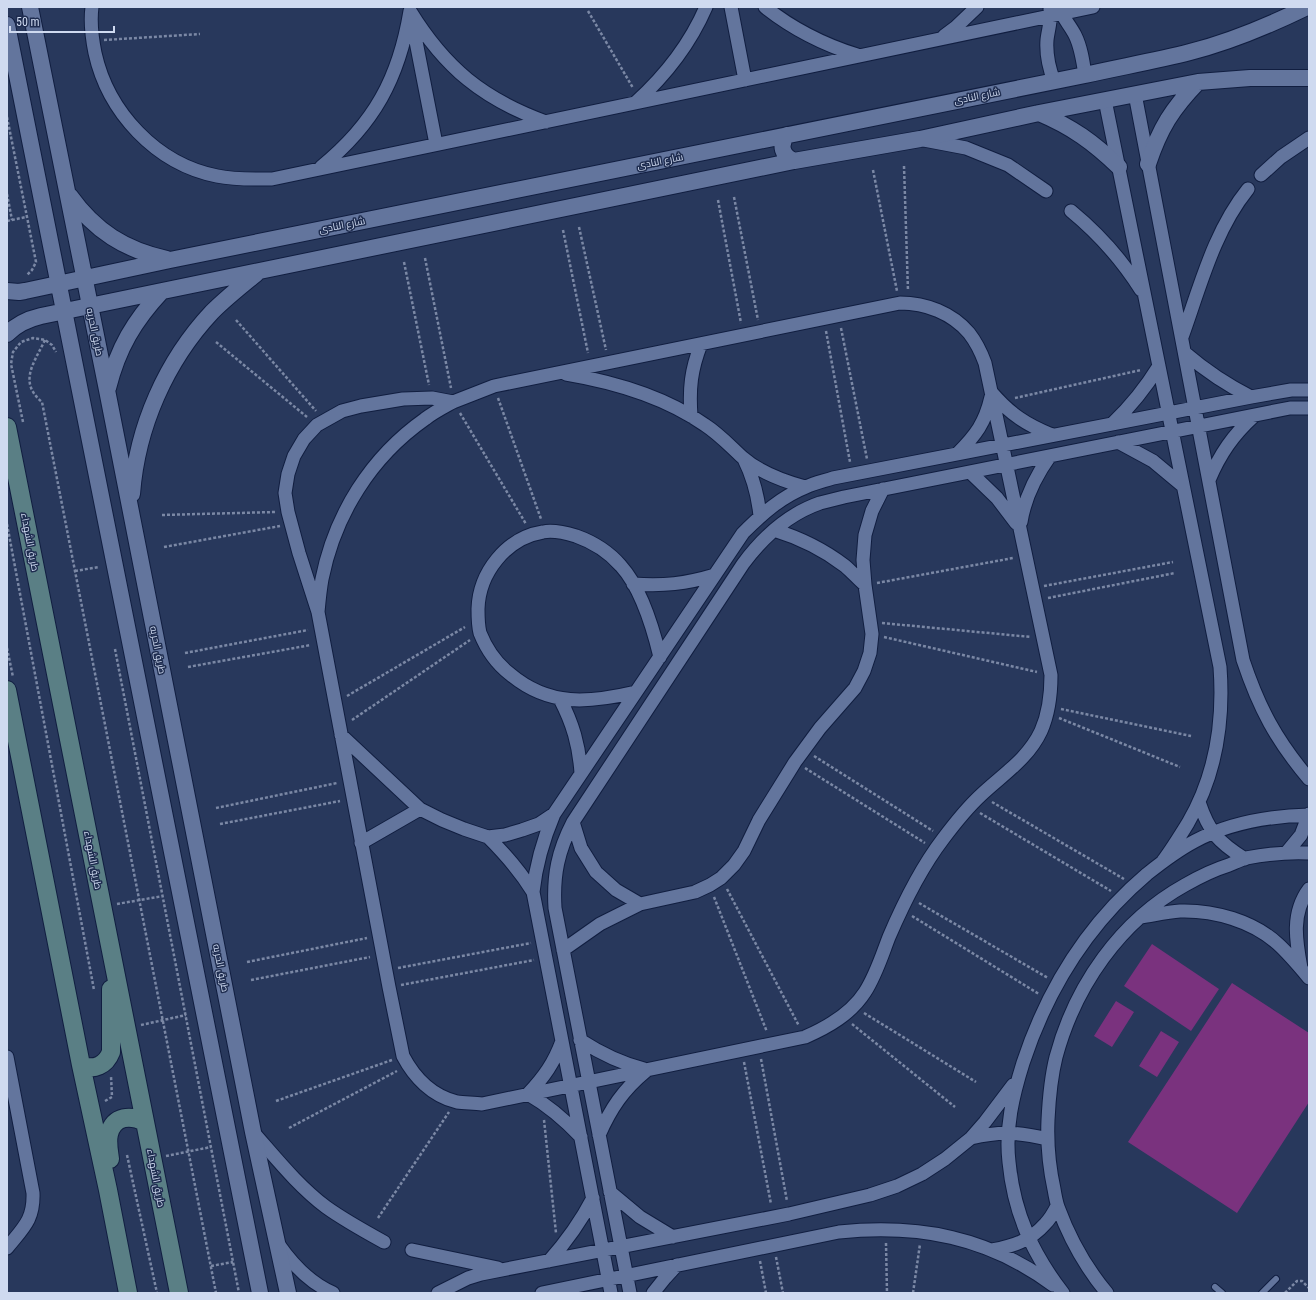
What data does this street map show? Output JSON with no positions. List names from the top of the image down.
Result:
{
  "streets": {
    "main road": ["طريق الشهداء"],
    "street": ["شارع النادى", "طريق الحريه"]
  },
  "crossings": [
    ["شارع النادى", "طريق الحريه"]
  ],
  "scale_bar": "50 m"
}
